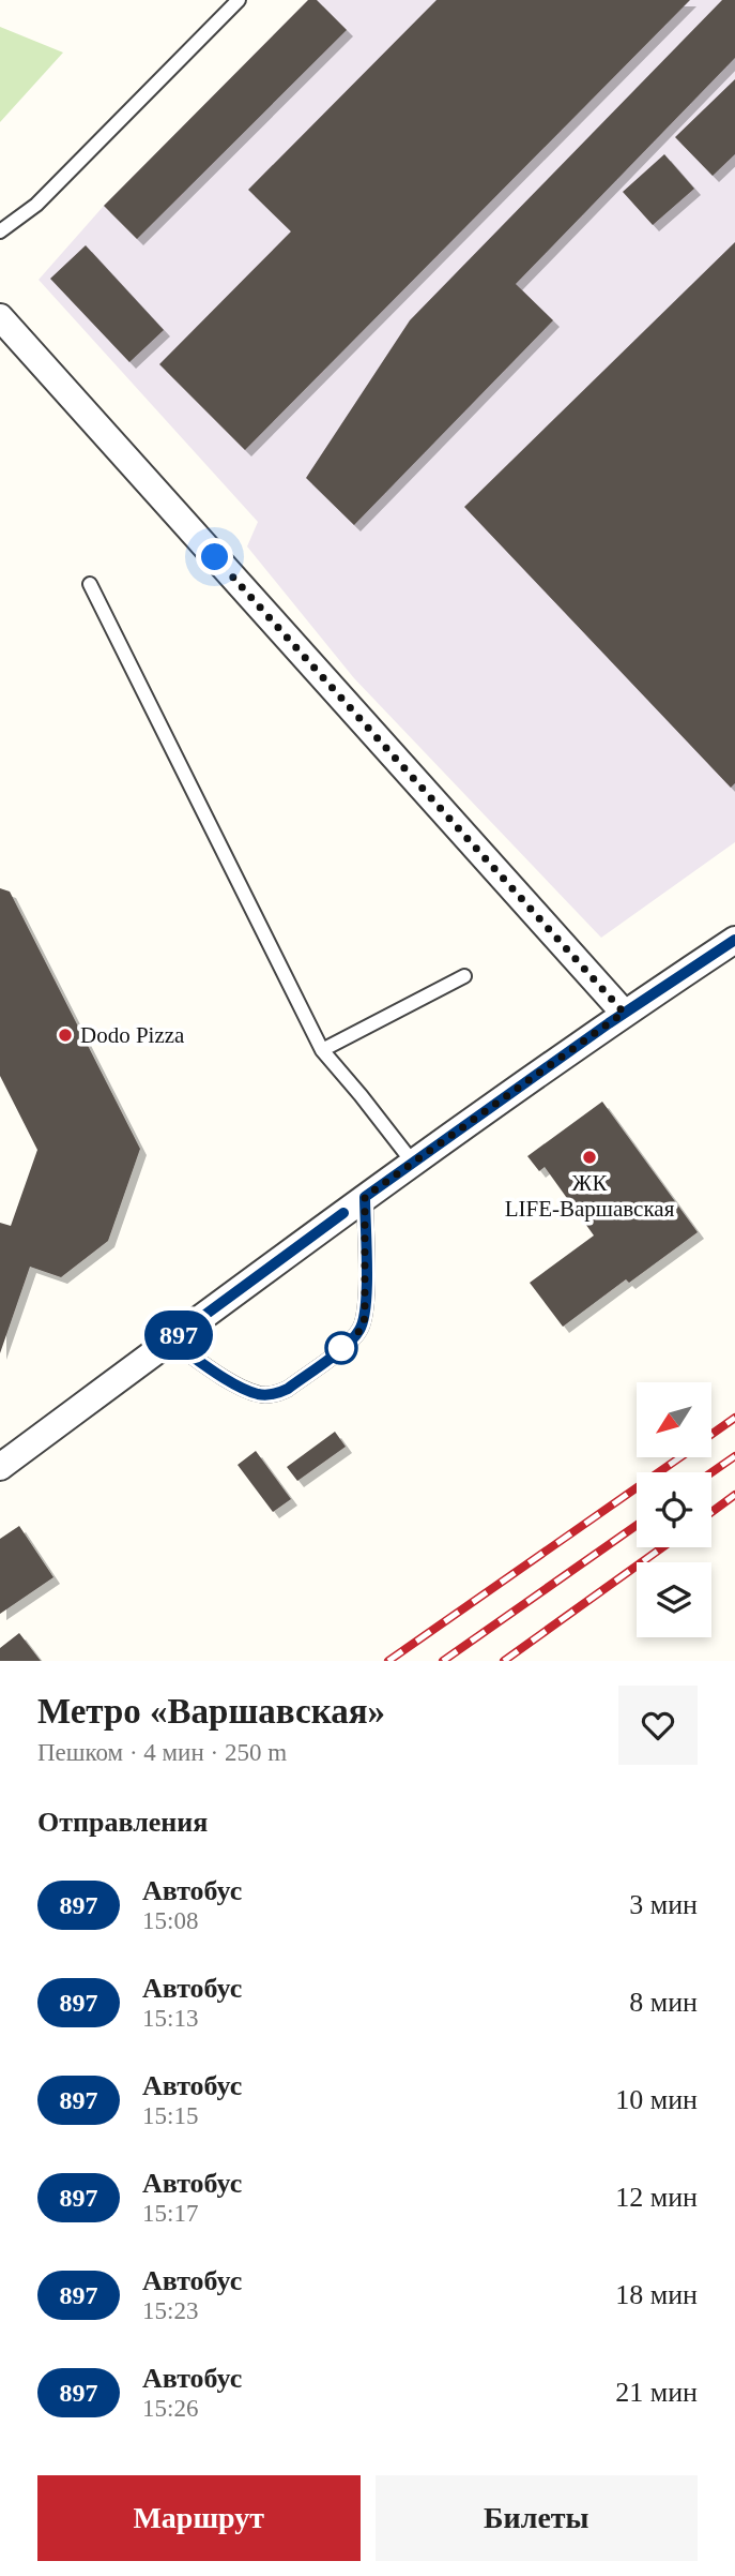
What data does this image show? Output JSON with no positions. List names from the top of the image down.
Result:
{
  "places": ["Dodo Pizza", "ЖК LIFE-Варшавская"],
  "lines": ["bus line 897"],
  "north": "bottom left",
  "page": {
    "on_map": "897",
    "heading": [
      ["Метро «Варшавская»", "Пешком · 4 мин · 250 m"],
      "Отправления"
    ],
    "list": [
      {
        "mark": "897",
        "name": "Автобус",
        "note": "15:08",
        "value": "3 мин"
      },
      {
        "mark": "897",
        "name": "Автобус",
        "note": "15:13",
        "value": "8 мин"
      },
      {
        "mark": "897",
        "name": "Автобус",
        "note": "15:15",
        "value": "10 мин"
      },
      {
        "mark": "897",
        "name": "Автобус",
        "note": "15:17",
        "value": "12 мин"
      },
      {
        "mark": "897",
        "name": "Автобус",
        "note": "15:23",
        "value": "18 мин"
      },
      {
        "mark": "897",
        "name": "Автобус",
        "note": "15:26",
        "value": "21 мин"
      }
    ],
    "buttons": ["Маршрут", "Билеты"]
  }
}
